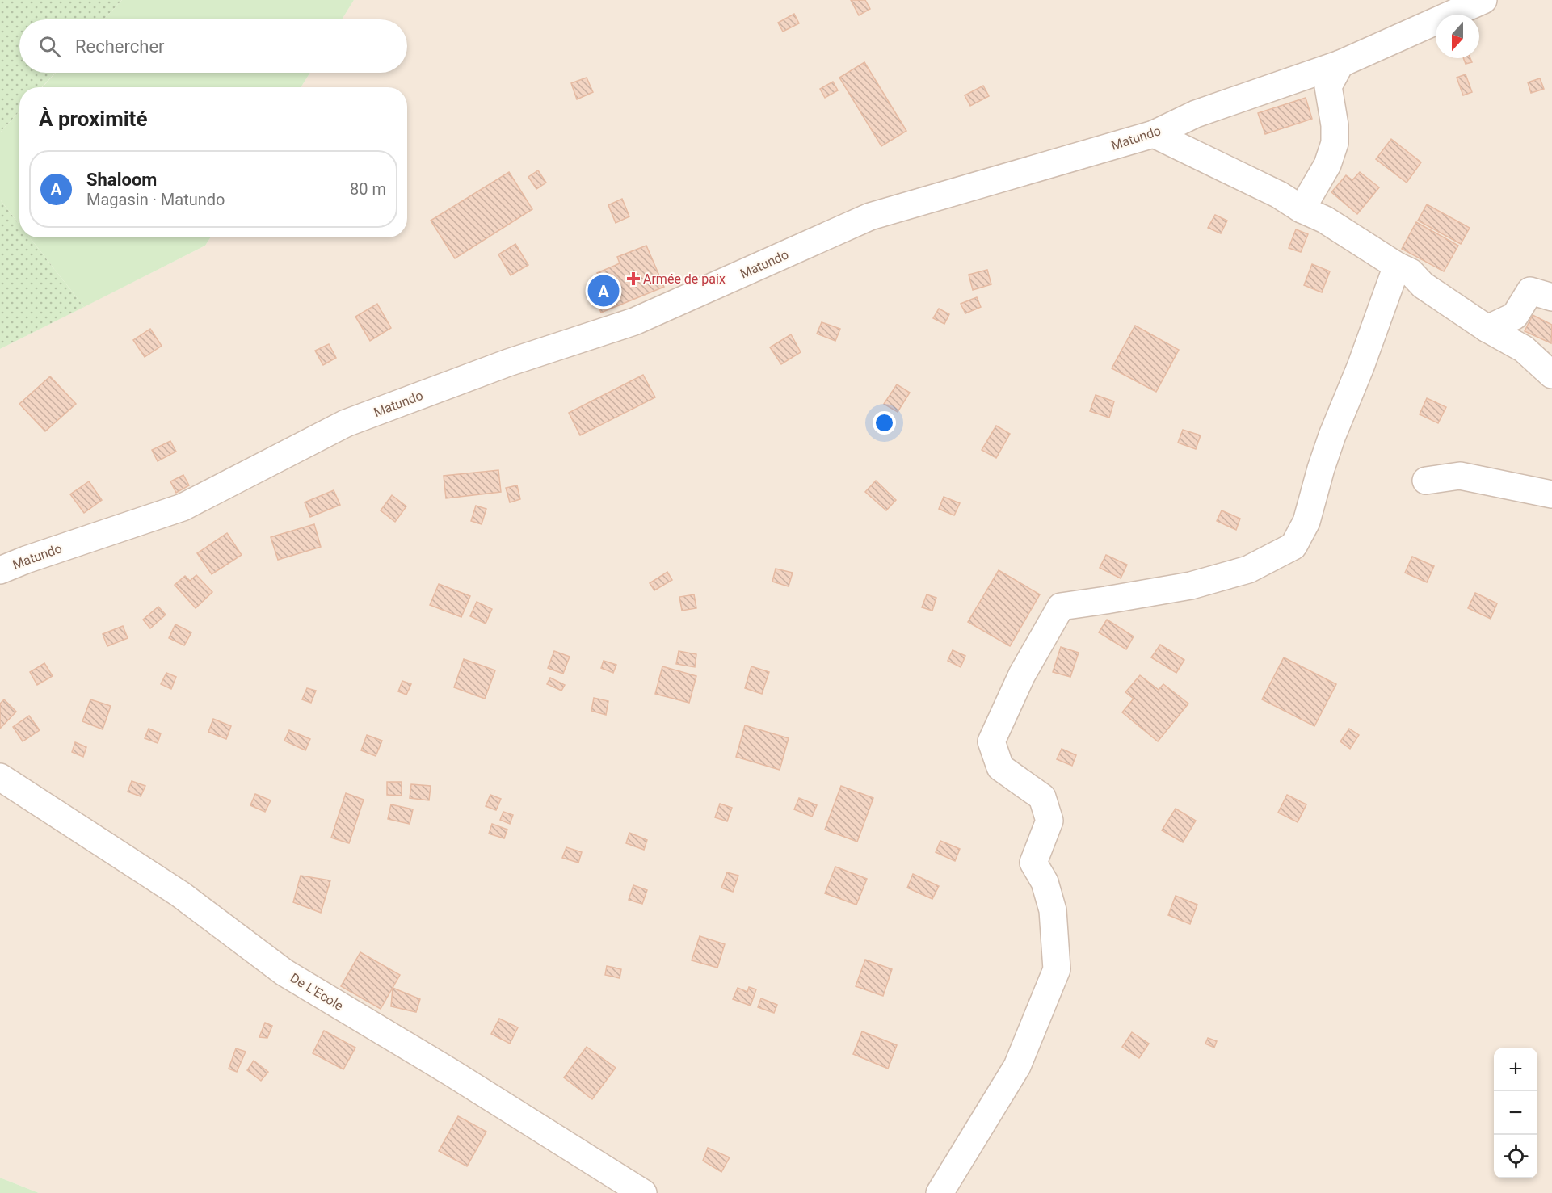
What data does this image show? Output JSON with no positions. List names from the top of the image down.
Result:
{
  "streets": {
    "street": ["Matundo", "De L'Ecole"]
  },
  "places": {
    "health": ["Armée de paix"]
  },
  "north": "bottom",
  "page": {
    "search": "Rechercher",
    "heading": "À proximité",
    "list": [
      {
        "mark": "A",
        "name": "Shaloom",
        "note": "Magasin · Matundo",
        "value": "80 m"
      }
    ],
    "pins": "A",
    "map_buttons": ["+", "−"]
  }
}
